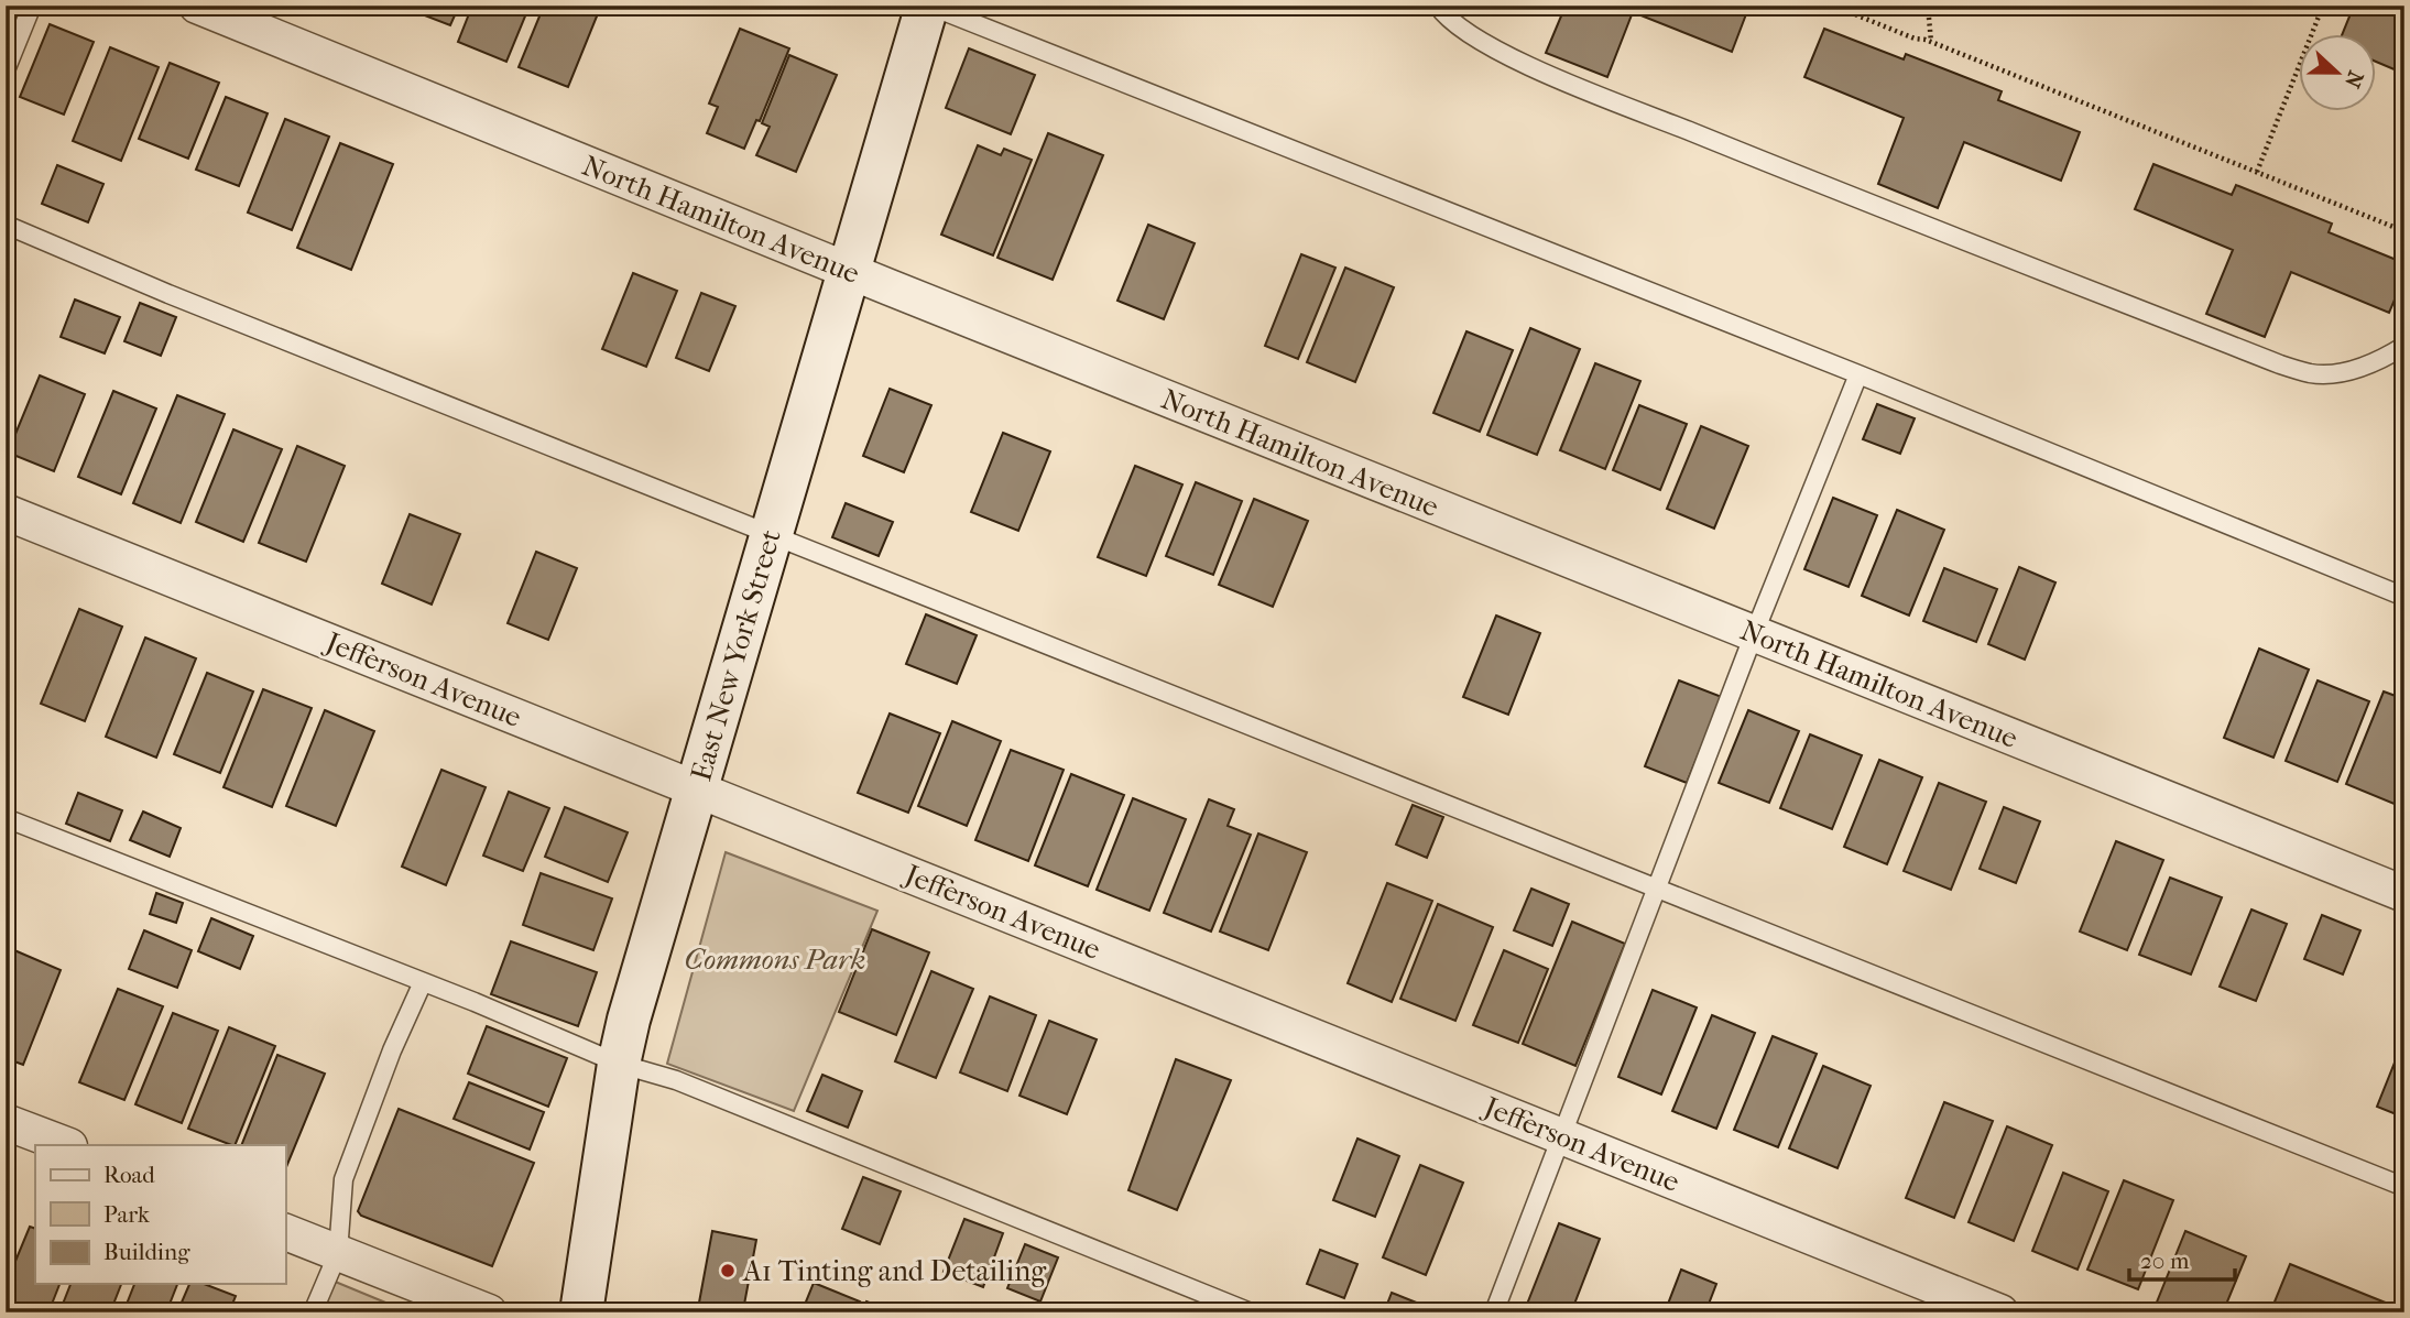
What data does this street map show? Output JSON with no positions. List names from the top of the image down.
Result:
{
  "streets": {
    "main road": ["East New York Street"],
    "street": ["North Hamilton Avenue", "Jefferson Avenue"]
  },
  "crossings": [
    ["North Hamilton Avenue", "East New York Street"],
    ["East New York Street", "Jefferson Avenue"]
  ],
  "parks": ["Commons Park"],
  "places": ["A1 Tinting and Detailing"],
  "legend": ["Road", "Park", "Building"],
  "scale_bar": "20 m",
  "north": "right"
}
